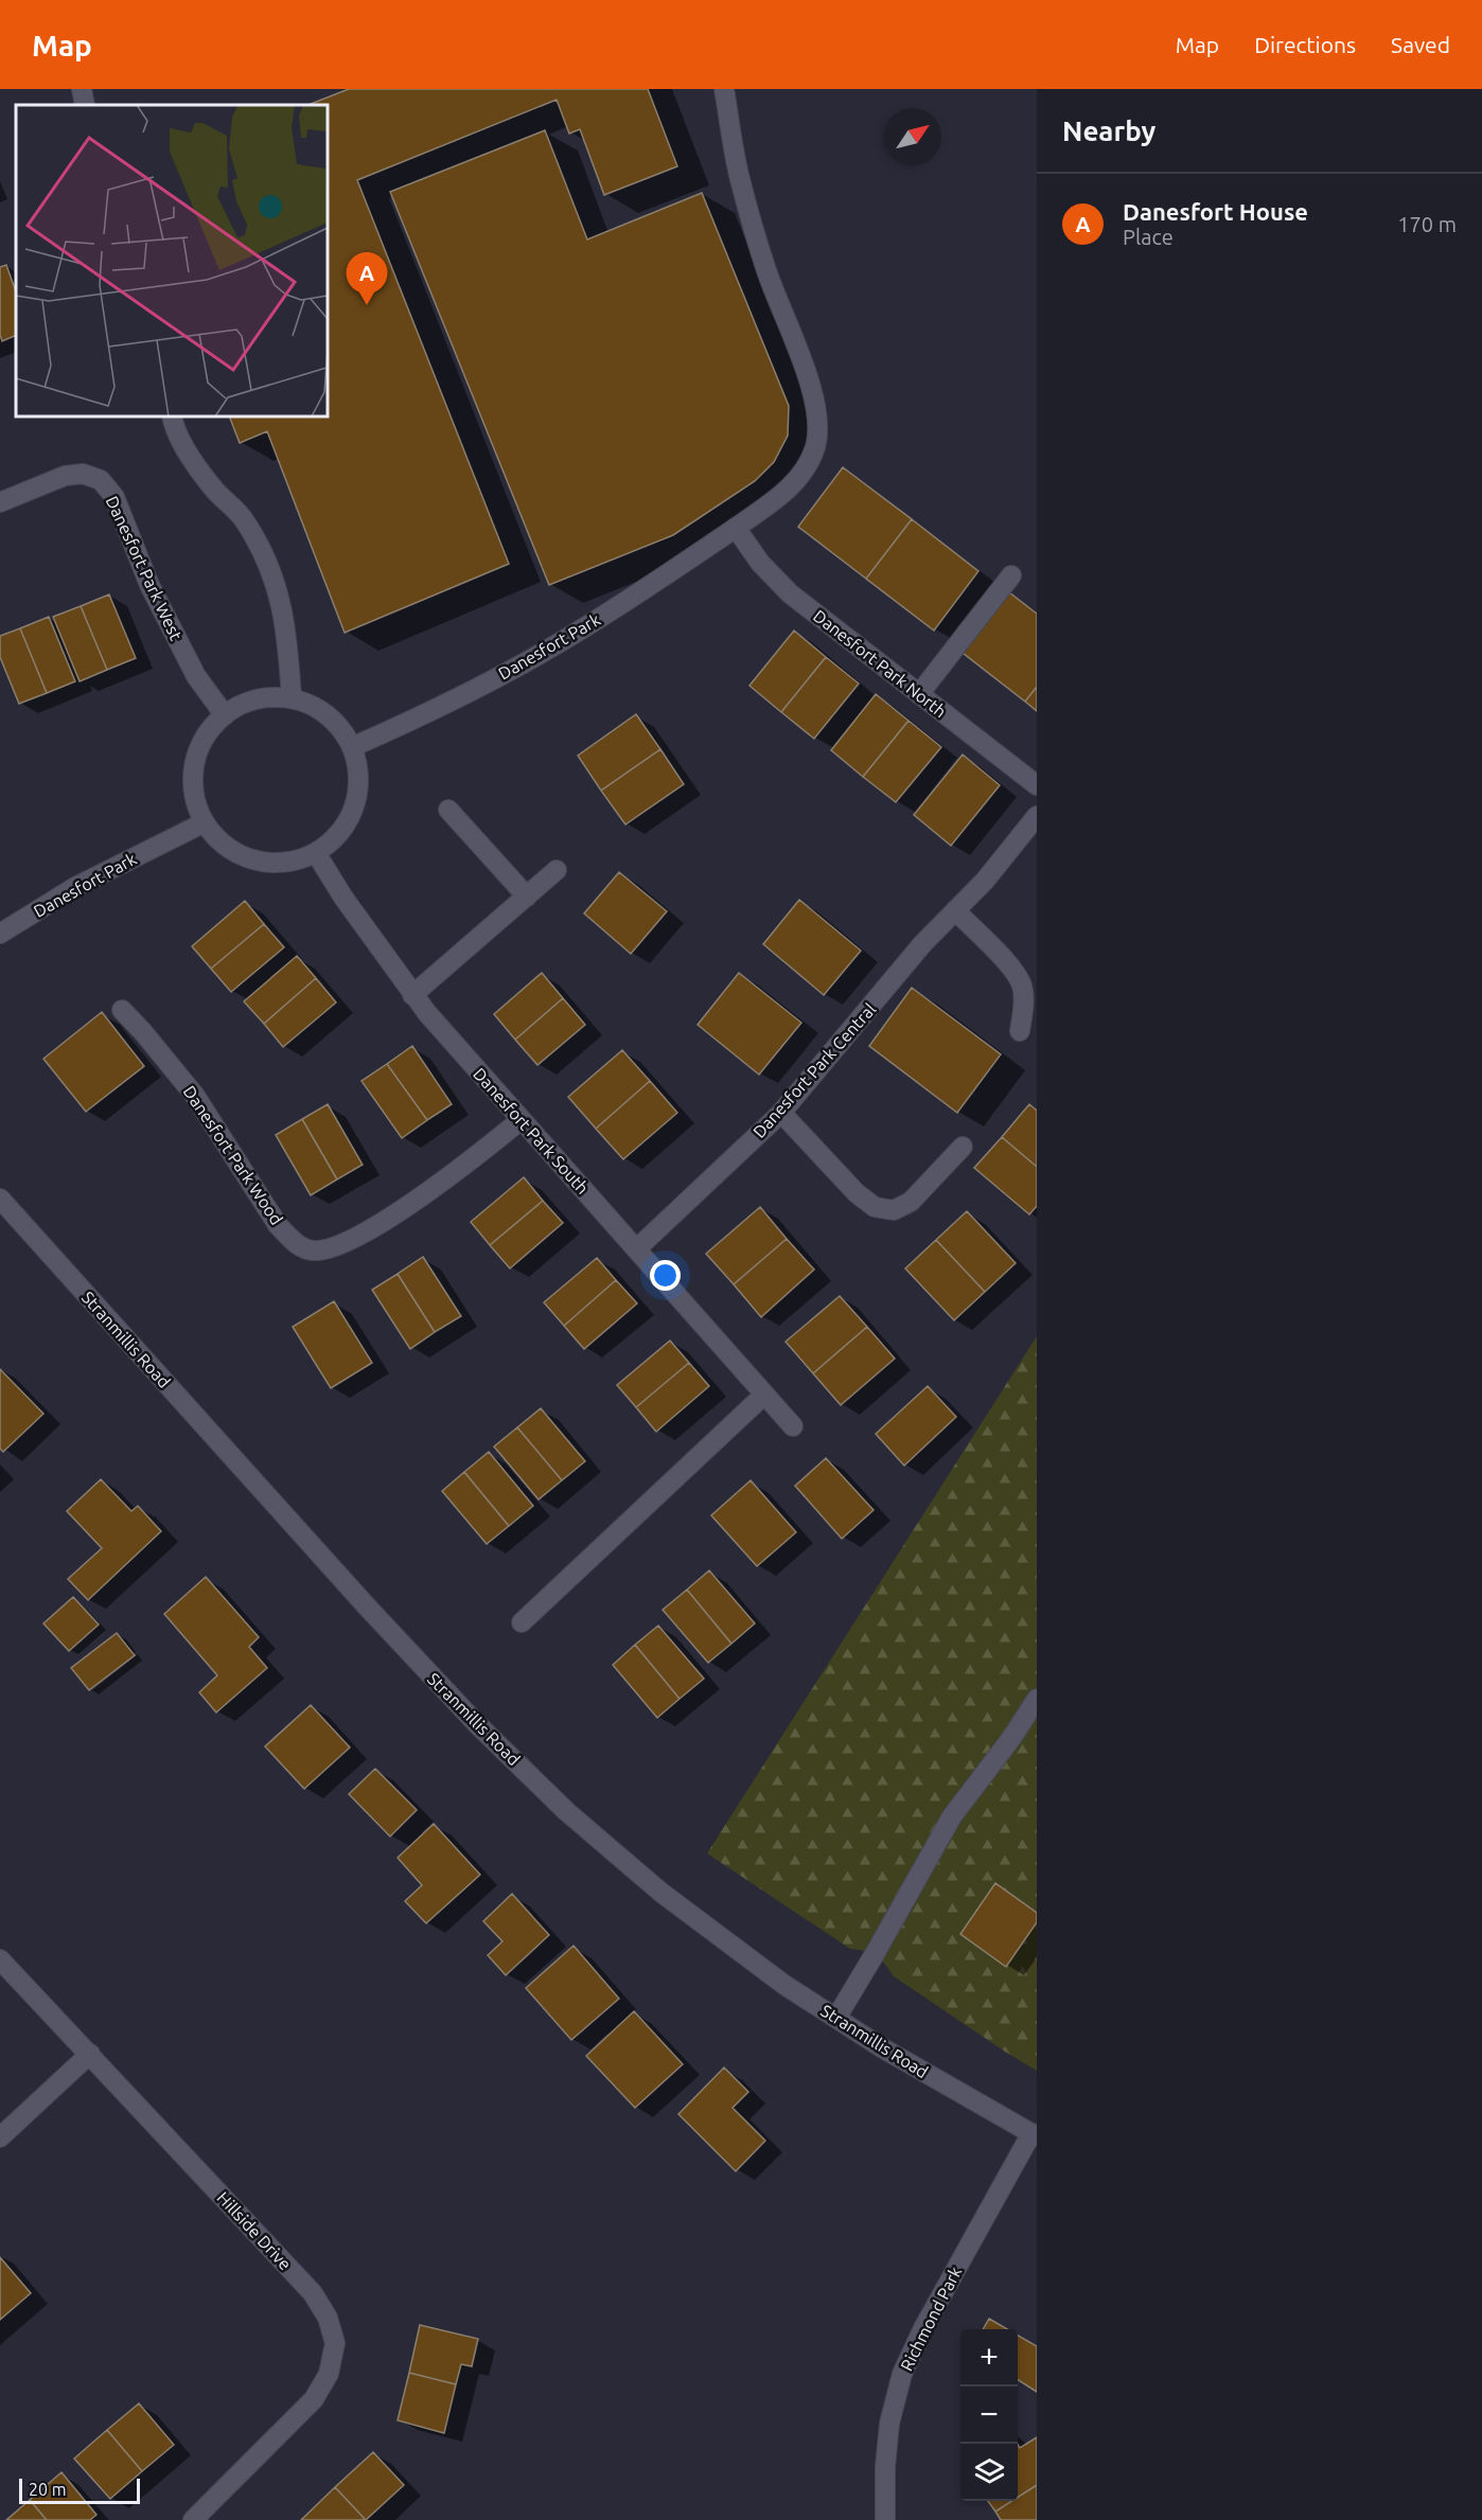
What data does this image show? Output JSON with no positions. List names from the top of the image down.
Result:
{
  "streets": {
    "street": [
      "Danesfort Park West",
      "Danesfort Park",
      "Danesfort Park North",
      "Danesfort Park Central",
      "Danesfort Park South",
      "Danesfort Park Wood",
      "Stranmillis Road",
      "Hillside Drive",
      "Richmond Park"
    ]
  },
  "crossings": [
    ["Danesfort Park West", "Danesfort Park"],
    ["Danesfort Park West", "Danesfort Park South"],
    ["Danesfort Park", "Danesfort Park North"],
    ["Danesfort Park", "Danesfort Park South"],
    ["Danesfort Park Central", "Danesfort Park South"],
    ["Danesfort Park South", "Danesfort Park Wood"],
    ["Stranmillis Road", "Richmond Park"]
  ],
  "scale_bar": "20 m",
  "north": "top right",
  "page": {
    "header": "Map",
    "nav": ["Map", "Directions", "Saved"],
    "heading": "Nearby",
    "list": [
      {
        "mark": "A",
        "name": "Danesfort House",
        "note": "Place",
        "value": "170 m"
      }
    ],
    "pins": "A",
    "map_buttons": ["+", "−"],
    "scale": "20 m"
  }
}
